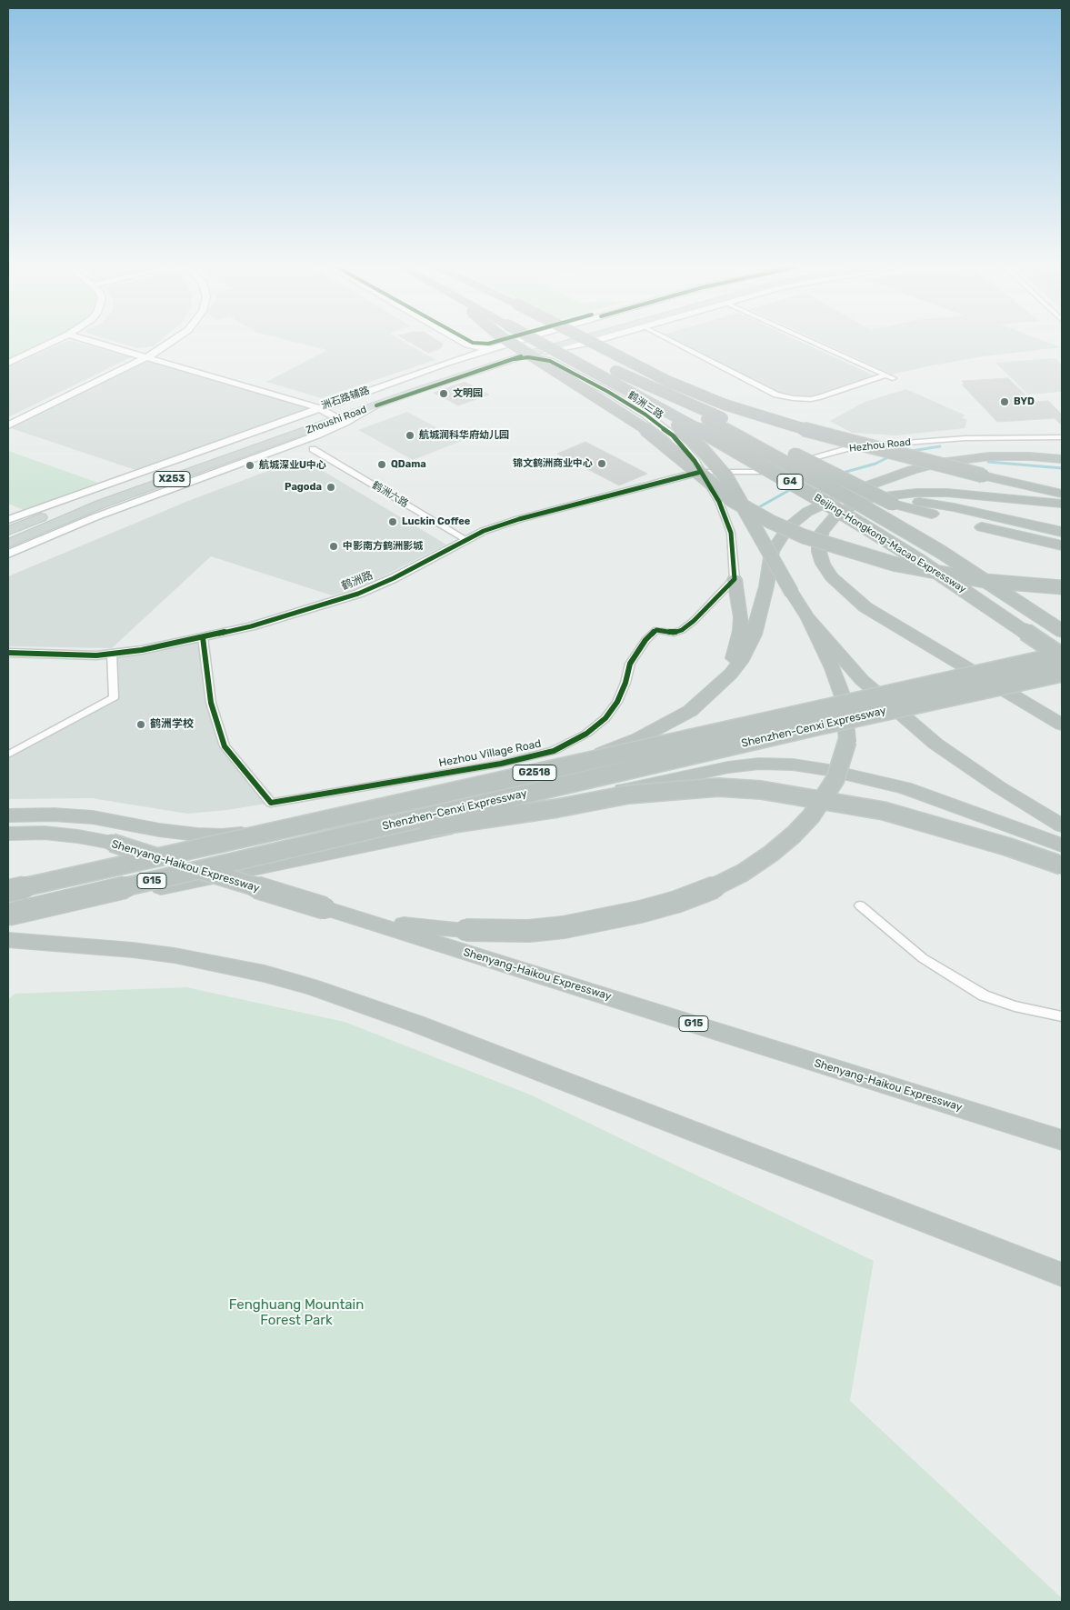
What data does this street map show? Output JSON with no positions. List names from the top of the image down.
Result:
{
  "streets": {
    "highway": [
      "G4",
      "Beijing-Hongkong-Macao Expressway",
      "Shenzhen-Cenxi Expressway",
      "G2518",
      "Shenyang-Haikou Expressway",
      "G15"
    ],
    "main road": ["Zhoushi Road", "X253"],
    "street": [
      "洲石路辅路",
      "鹤洲三路",
      "Hezhou Road",
      "鹤洲六路",
      "鹤洲路",
      "Hezhou Village Road"
    ]
  },
  "crossings": [
    ["洲石路辅路", "Zhoushi Road"],
    ["鹤洲三路", "Zhoushi Road"],
    ["鹤洲三路", "Hezhou Road"],
    ["鹤洲三路", "鹤洲路"],
    ["Hezhou Road", "鹤洲路"],
    ["鹤洲六路", "鹤洲路"],
    ["Beijing-Hongkong-Macao Expressway", "Shenzhen-Cenxi Expressway"],
    ["鹤洲路", "Hezhou Village Road"],
    ["Shenzhen-Cenxi Expressway", "G15"]
  ],
  "parks": ["Fenghuang Mountain Forest Park"],
  "places": [
    "文明园",
    "BYD",
    "航城润科华府幼儿园",
    "锦文鹤洲商业中心",
    "QDama",
    "航城深业U中心",
    "Pagoda",
    "Luckin Coffee",
    "中影南方鹤洲影城",
    "鹤洲学校"
  ]
}
